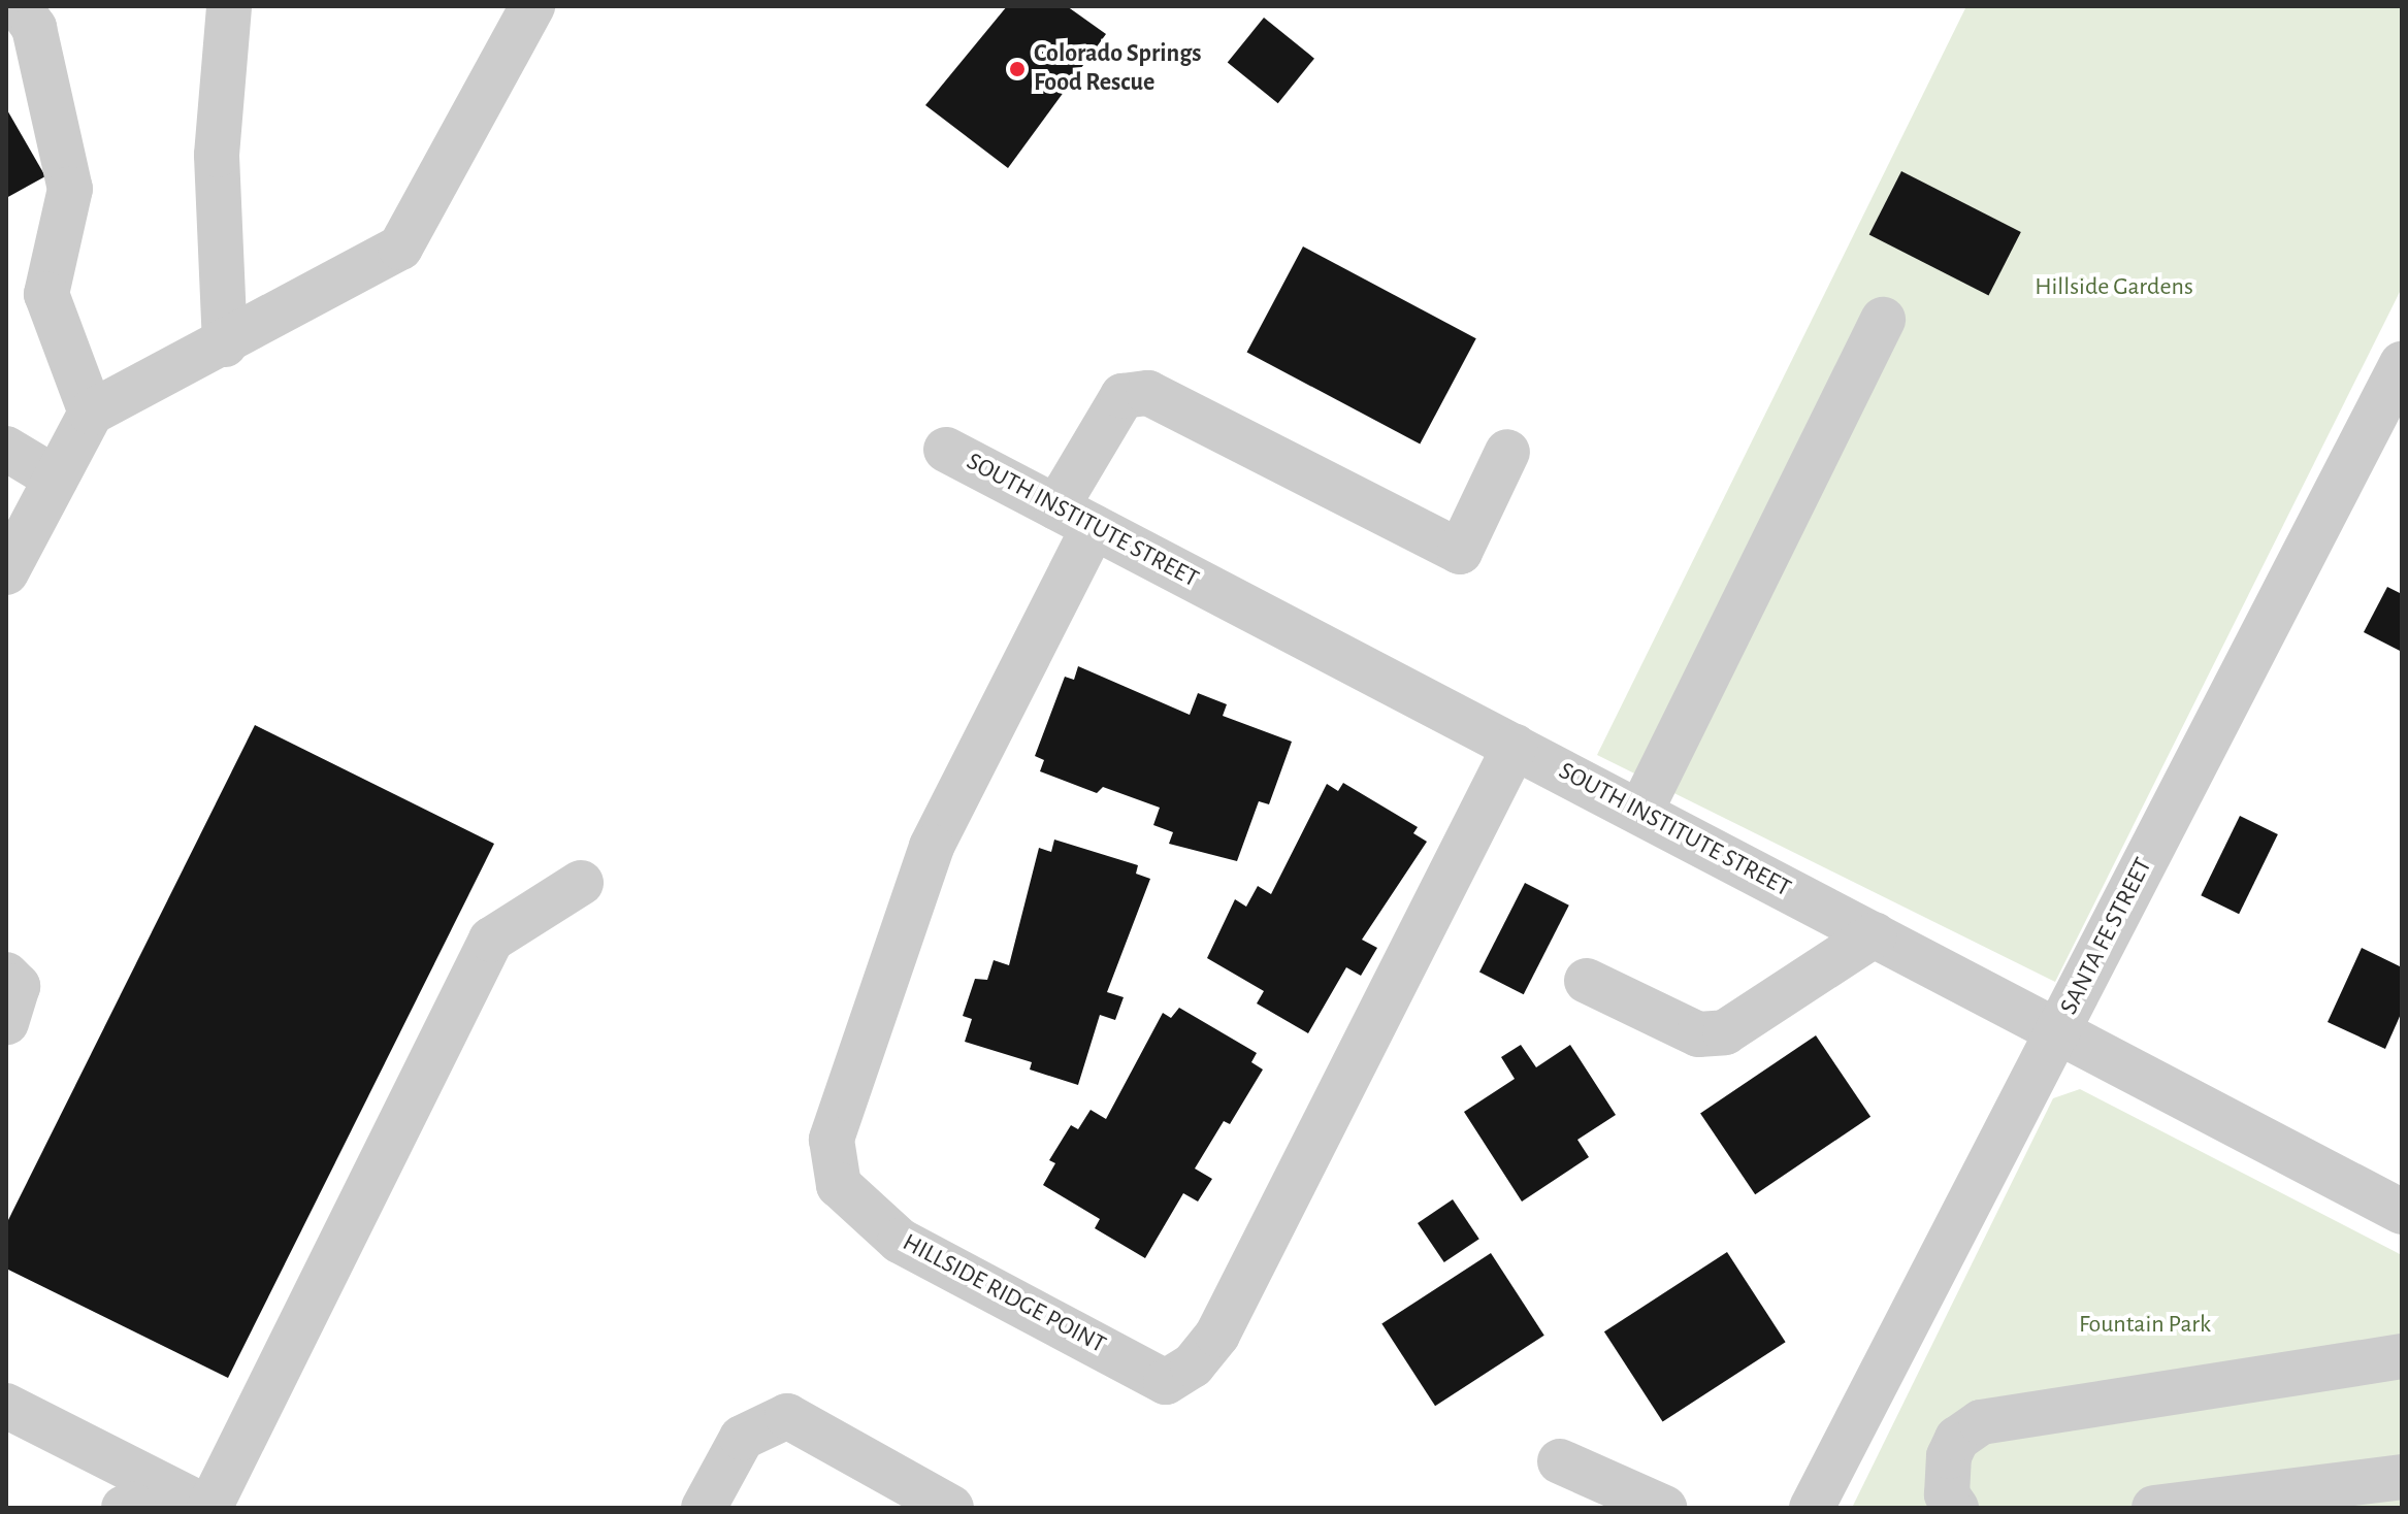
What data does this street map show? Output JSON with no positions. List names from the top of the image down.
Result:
{
  "streets": {
    "street": ["SOUTH INSTITUTE STREET", "SANTA FE STREET", "HILLSIDE RIDGE POINT"]
  },
  "crossings": [
    ["SOUTH INSTITUTE STREET", "SANTA FE STREET"],
    ["SOUTH INSTITUTE STREET", "HILLSIDE RIDGE POINT"]
  ],
  "parks": ["Hillside Gardens", "Fountain Park"],
  "places": ["Colorado Springs Food Rescue"]
}
